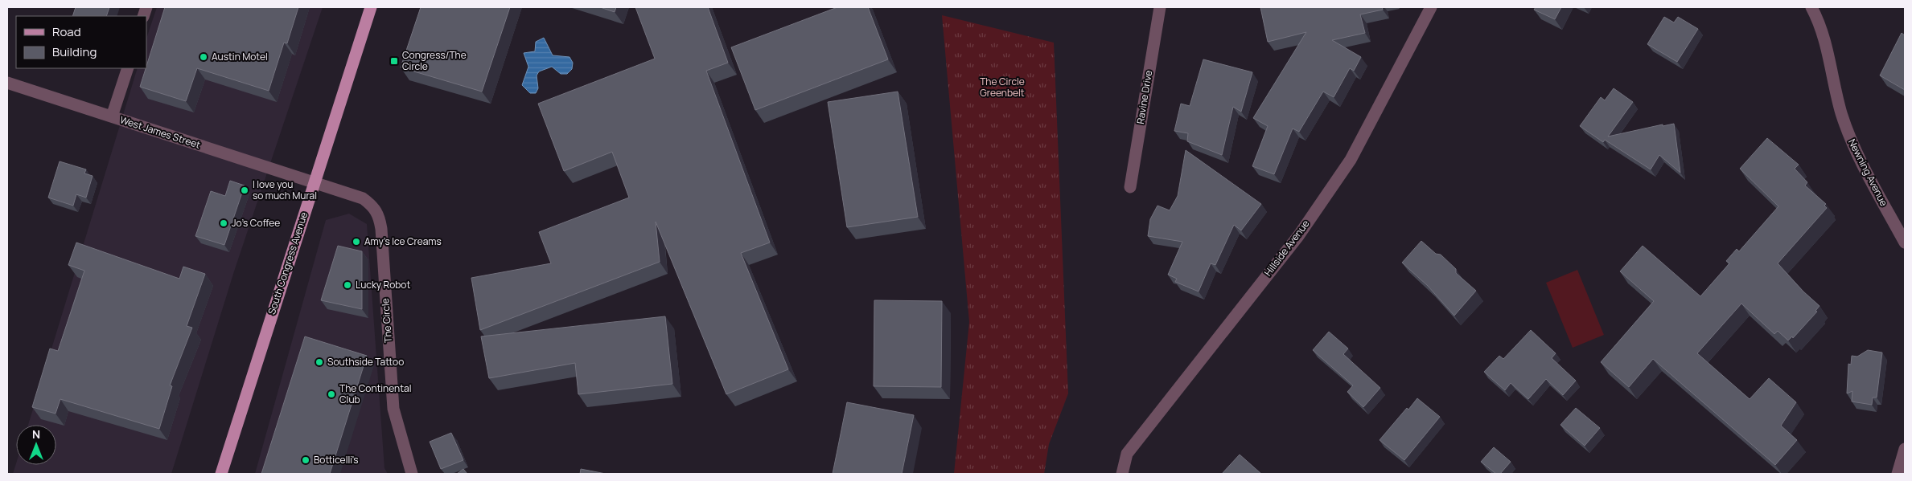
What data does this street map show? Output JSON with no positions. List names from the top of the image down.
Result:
{
  "streets": {
    "main road": ["South Congress Avenue"],
    "street": [
      "Ravine Drive",
      "West James Street",
      "Newning Avenue",
      "Hillside Avenue",
      "The Circle"
    ]
  },
  "crossings": [
    ["West James Street", "South Congress Avenue"],
    ["West James Street", "The Circle"],
    ["South Congress Avenue", "The Circle"]
  ],
  "parks": ["The Circle Greenbelt"],
  "places": {
    "other": [
      "Austin Motel",
      "I love you so much Mural",
      "Jo's Coffee",
      "Amy's Ice Creams",
      "Lucky Robot",
      "Southside Tattoo",
      "The Continental Club",
      "Botticelli's"
    ],
    "transit": ["Congress/The Circle"]
  },
  "legend": ["Road", "Building"],
  "north": "top"
}
